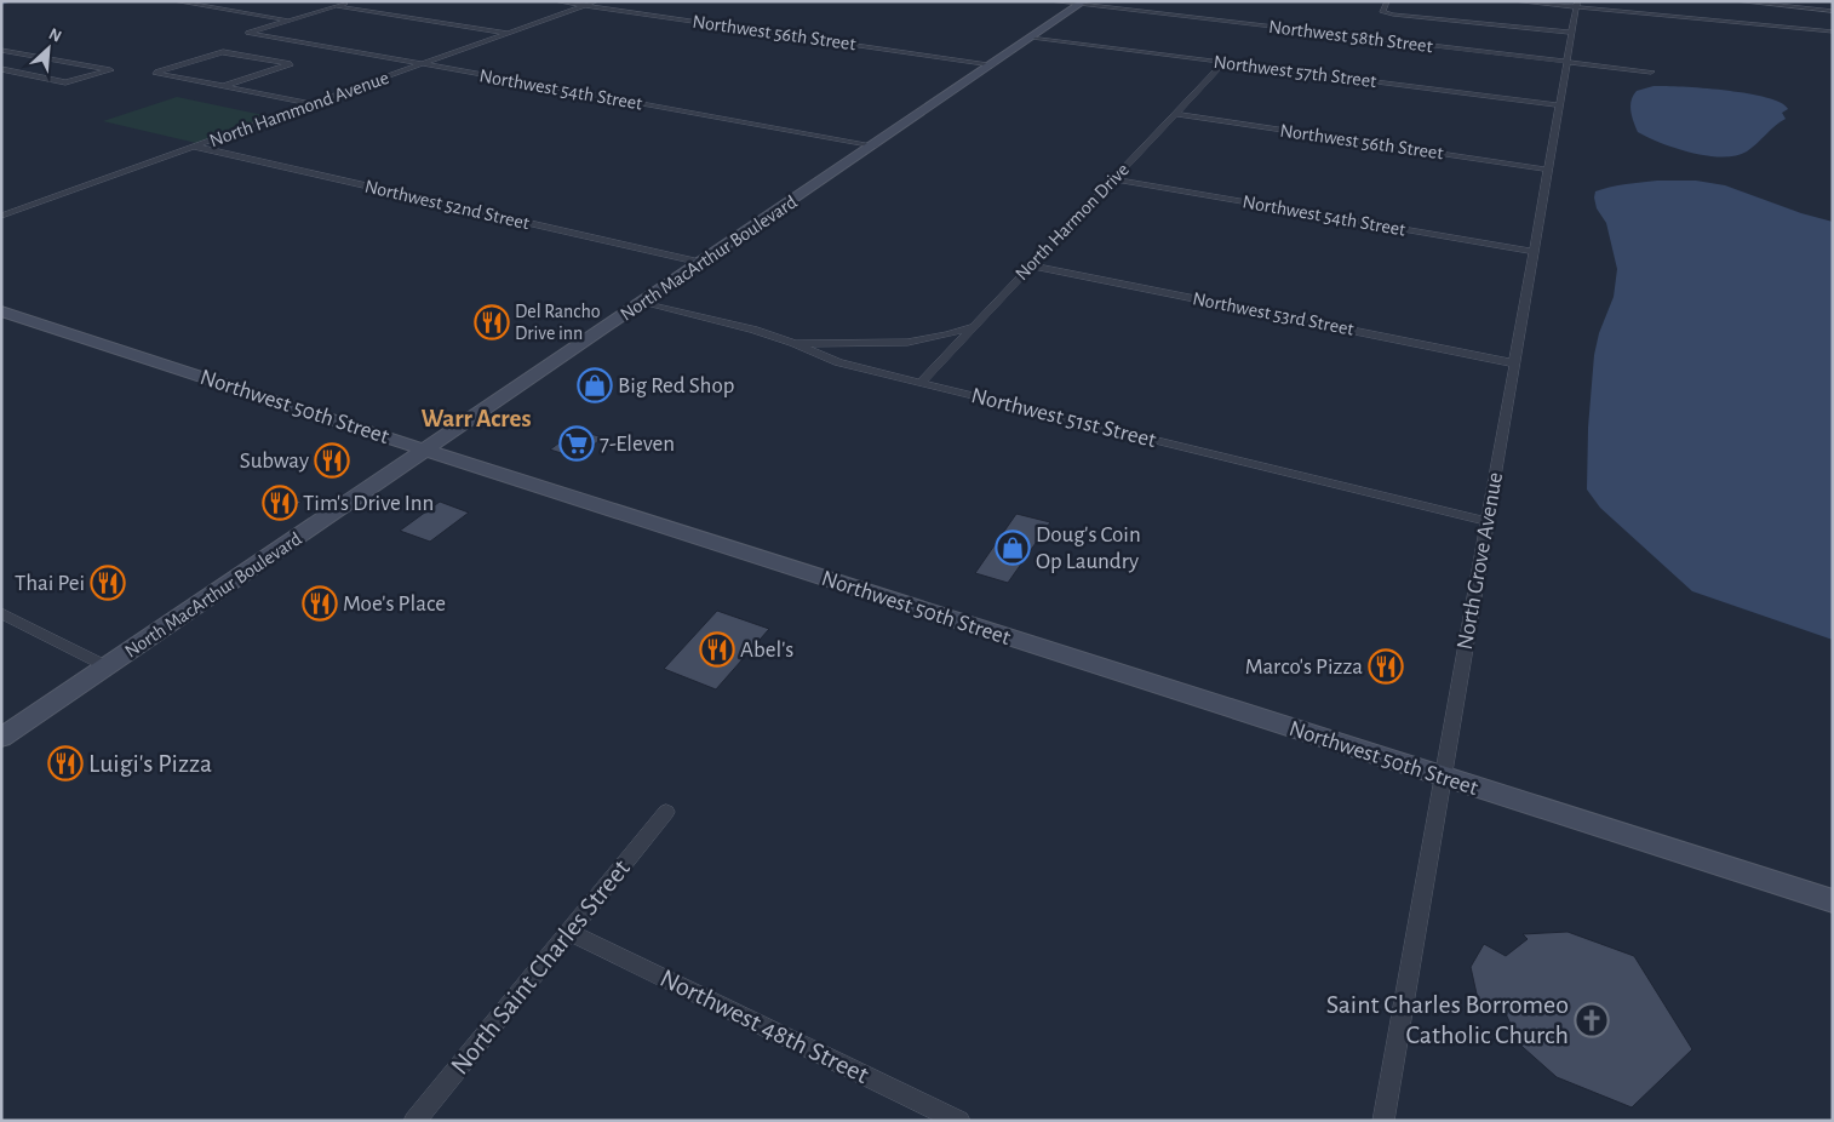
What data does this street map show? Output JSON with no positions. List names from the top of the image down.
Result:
{
  "streets": {
    "main road": ["North MacArthur Boulevard", "Northwest 50th Street"],
    "street": [
      "Northwest 56th Street",
      "Northwest 58th Street",
      "Northwest 57th Street",
      "Northwest 54th Street",
      "North Hammond Avenue",
      "Northwest 52nd Street",
      "North Harmon Drive",
      "Northwest 53rd Street",
      "Northwest 51st Street",
      "North Grove Avenue",
      "North Saint Charles Street",
      "Northwest 48th Street"
    ]
  },
  "crossings": [
    ["Northwest 56th Street", "North Hammond Avenue"],
    ["Northwest 56th Street", "North Harmon Drive"],
    ["Northwest 56th Street", "North MacArthur Boulevard"],
    ["Northwest 56th Street", "North Grove Avenue"],
    ["Northwest 58th Street", "North MacArthur Boulevard"],
    ["Northwest 58th Street", "North Grove Avenue"],
    ["Northwest 57th Street", "North Harmon Drive"],
    ["Northwest 57th Street", "North MacArthur Boulevard"],
    ["Northwest 57th Street", "North Grove Avenue"],
    ["Northwest 54th Street", "North Hammond Avenue"],
    ["Northwest 54th Street", "North Harmon Drive"],
    ["Northwest 54th Street", "North MacArthur Boulevard"],
    ["Northwest 54th Street", "North Grove Avenue"],
    ["North Hammond Avenue", "Northwest 52nd Street"],
    ["Northwest 52nd Street", "North MacArthur Boulevard"],
    ["North Harmon Drive", "Northwest 53rd Street"],
    ["North Harmon Drive", "Northwest 51st Street"],
    ["North MacArthur Boulevard", "Northwest 50th Street"],
    ["North MacArthur Boulevard", "Northwest 51st Street"],
    ["Northwest 53rd Street", "North Grove Avenue"],
    ["Northwest 50th Street", "North Grove Avenue"],
    ["Northwest 51st Street", "North Grove Avenue"],
    ["North Saint Charles Street", "Northwest 48th Street"]
  ],
  "districts": ["Warr Acres"],
  "places": {
    "restaurant": [
      "Del Rancho Drive inn",
      "Subway",
      "Tim's Drive Inn",
      "Thai Pei",
      "Moe's Place",
      "Abel's",
      "Marco's Pizza",
      "Luigi's Pizza"
    ],
    "shop": ["Big Red Shop", "Doug's Coin Op Laundry"],
    "supermarket": ["7-Eleven"],
    "church": ["Saint Charles Borromeo Catholic Church"]
  },
  "north": "top right"
}
